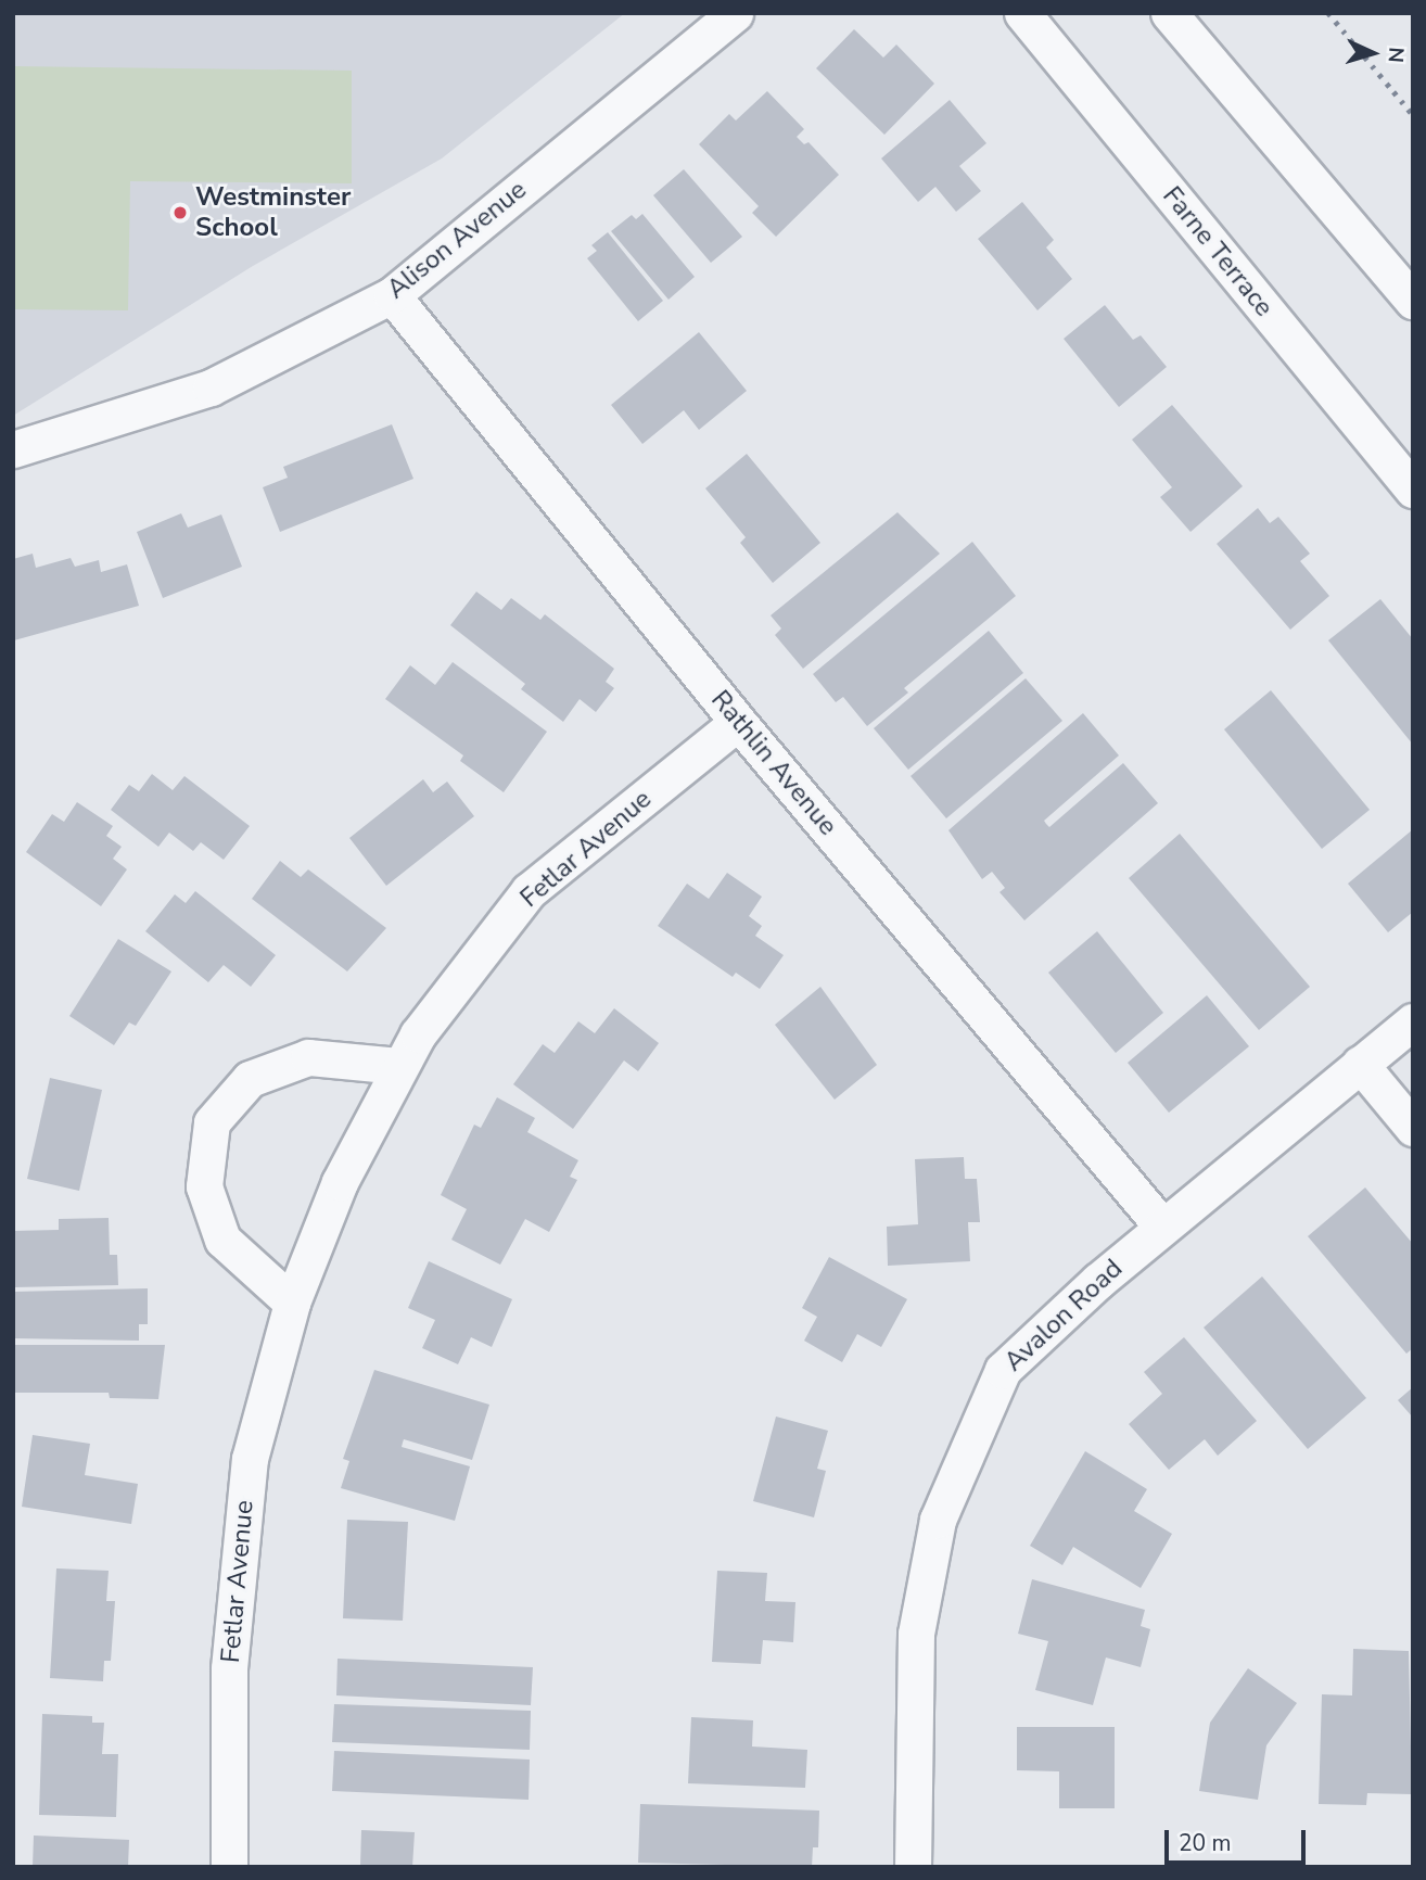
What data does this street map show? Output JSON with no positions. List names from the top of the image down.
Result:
{
  "streets": {
    "street": [
      "Alison Avenue",
      "Farne Terrace",
      "Rathlin Avenue",
      "Fetlar Avenue",
      "Avalon Road"
    ]
  },
  "crossings": [
    ["Alison Avenue", "Rathlin Avenue"],
    ["Rathlin Avenue", "Fetlar Avenue"],
    ["Rathlin Avenue", "Avalon Road"]
  ],
  "places": ["Westminster School"],
  "scale_bar": "20 m",
  "north": "right"
}
